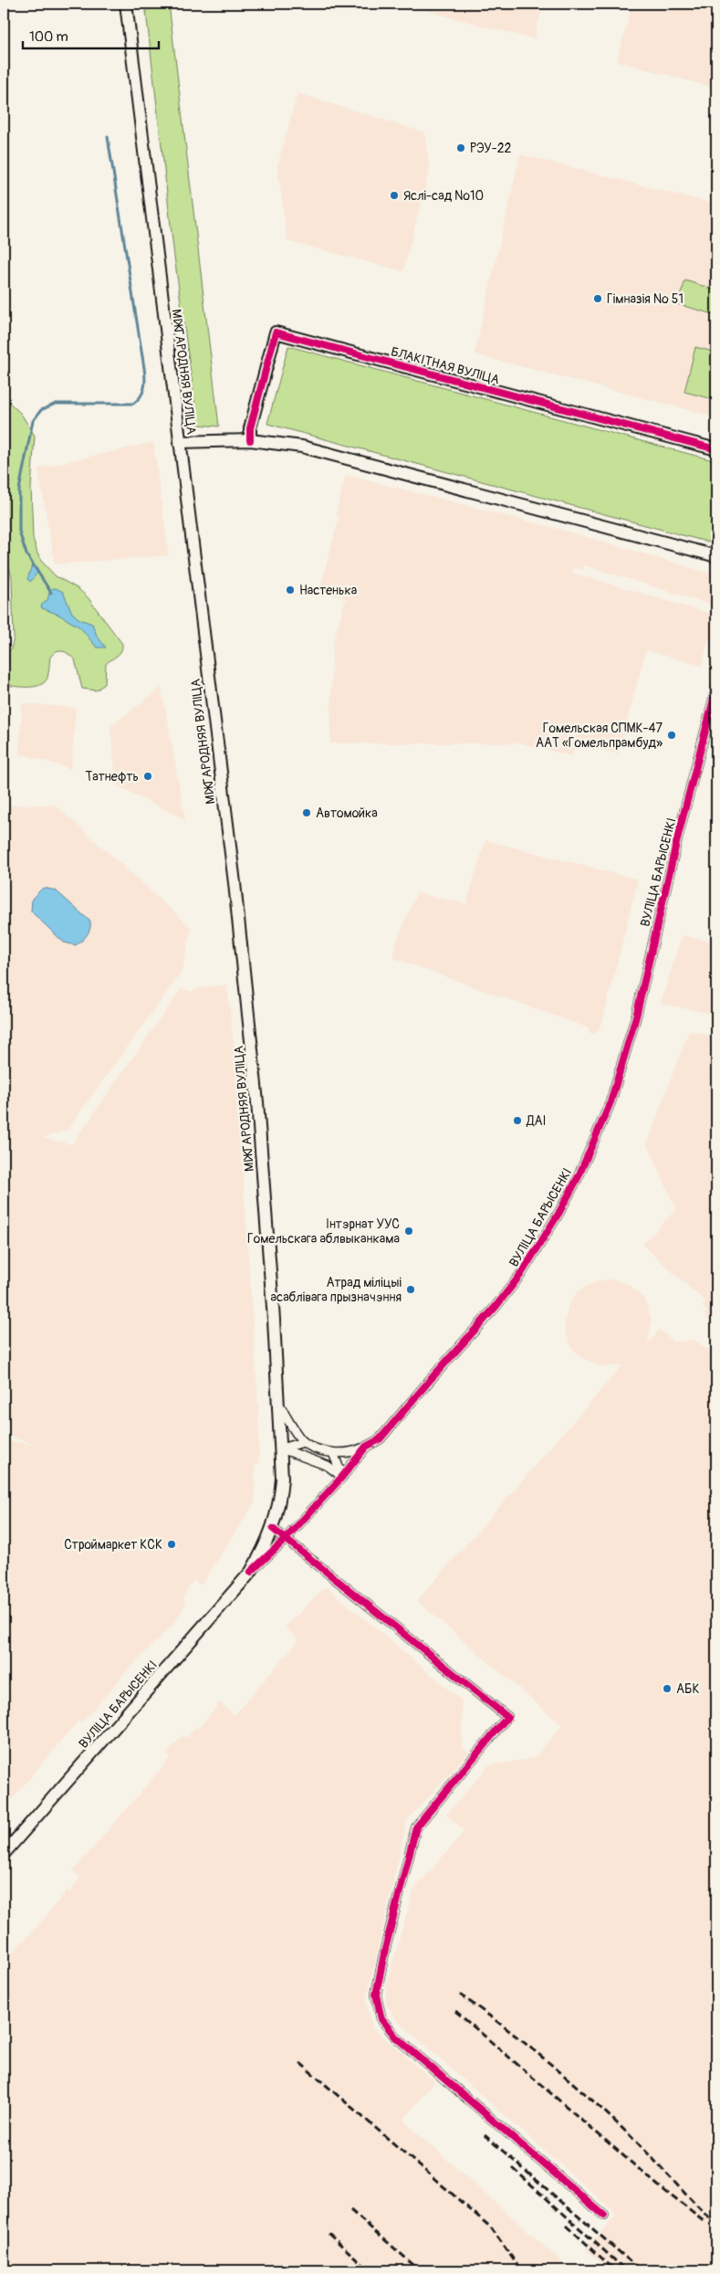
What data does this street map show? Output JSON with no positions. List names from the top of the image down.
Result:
{
  "streets": {
    "main road": ["БЛАКІТНАЯ ВУЛІЦА", "МІЖГАРОДНЯЯ ВУЛІЦА", "ВУЛІЦА БАРЫСЕНКІ"]
  },
  "crossings": [
    ["МІЖГАРОДНЯЯ ВУЛІЦА", "ВУЛІЦА БАРЫСЕНКІ"]
  ],
  "places": [
    "РЭУ-22",
    "Яслі-сад №10",
    "Гімназія № 51",
    "Настенька",
    "Гомельская СПМК-47 ААТ «Гомельпрамбуд»",
    "Татнефть",
    "Автомойка",
    "ДАІ",
    "Інтэрнат УУС Гомельскага аблвыканкама",
    "Атрад міліцыі асаблівага прызначэння",
    "Строймаркет КСК",
    "АБК"
  ],
  "scale_bar": "100 m"
}
